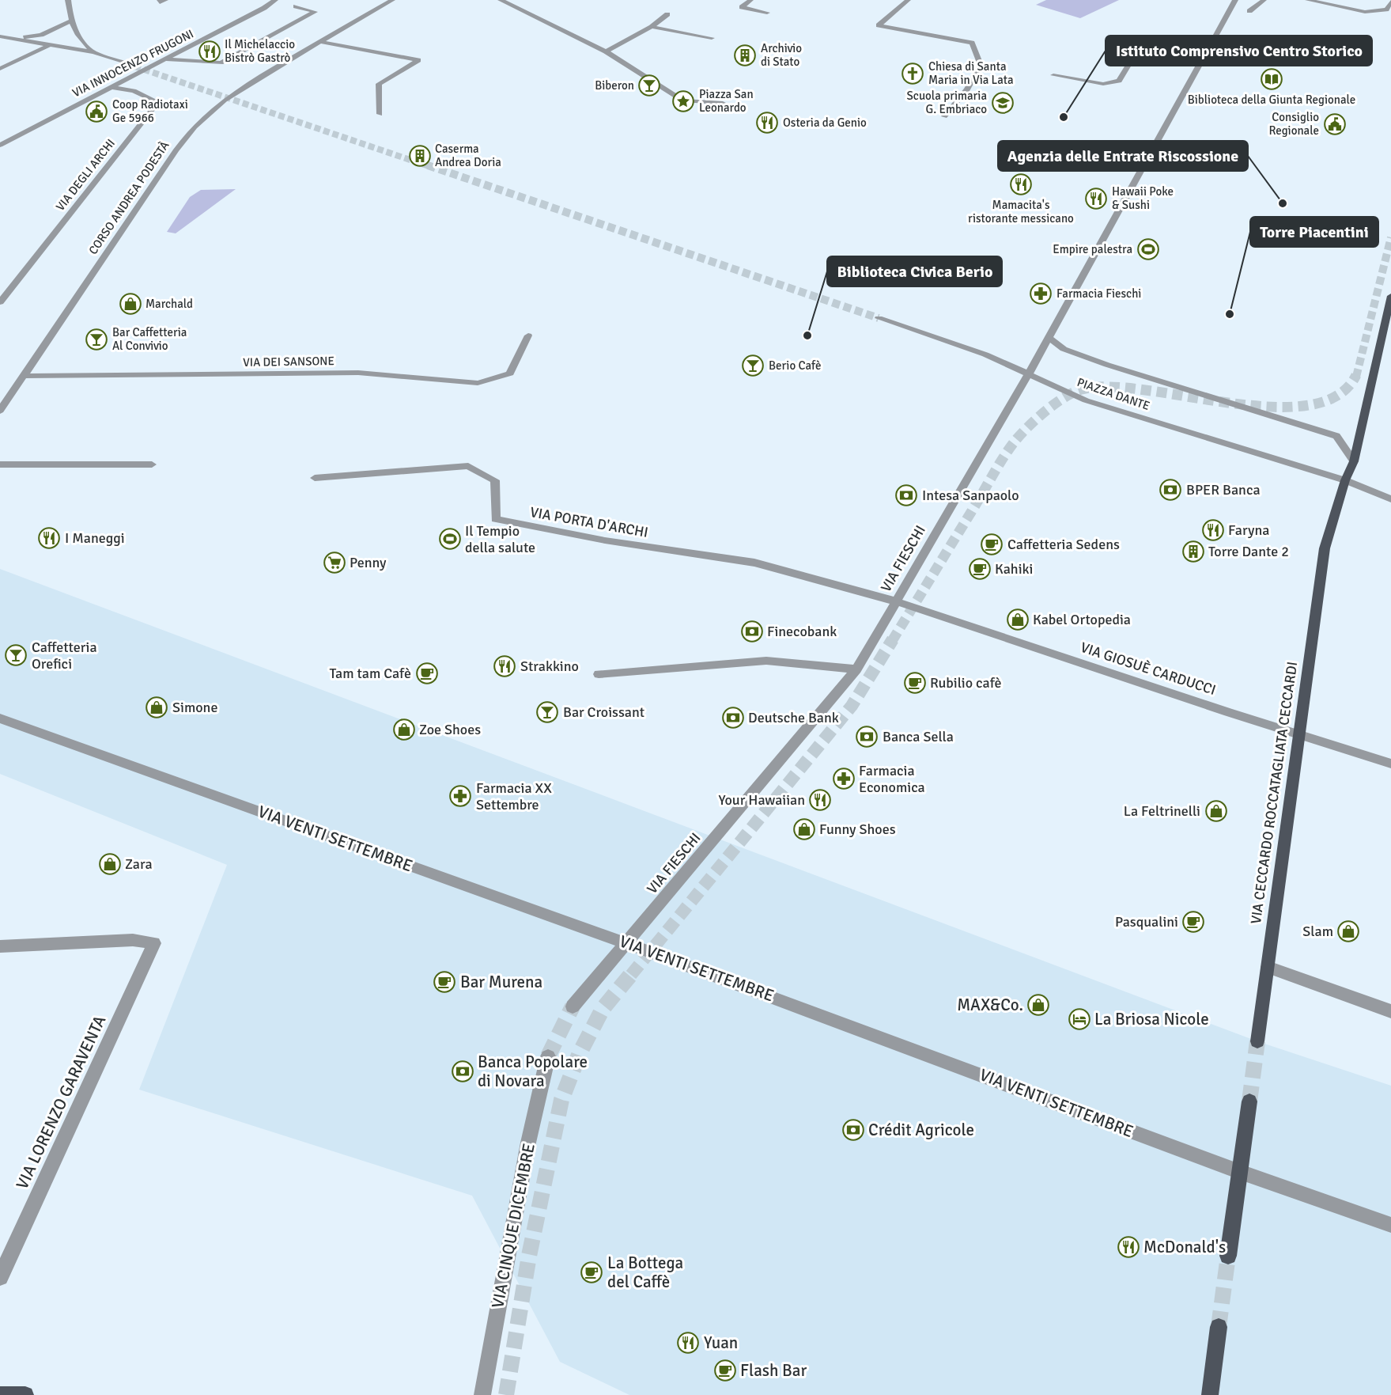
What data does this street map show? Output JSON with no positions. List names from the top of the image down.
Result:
{
  "streets": {
    "main road": ["VIA CECCARDO ROCCATAGLIATA CECCARDI"],
    "street": [
      "VIA INNOCENZO FRUGONI",
      "VIA DEGLI ARCHI",
      "CORSO ANDREA PODESTÀ",
      "VIA DEI SANSONE",
      "PIAZZA DANTE",
      "VIA PORTA D'ARCHI",
      "VIA FIESCHI",
      "VIA GIOSUÈ CARDUCCI",
      "VIA VENTI SETTEMBRE",
      "VIA LORENZO GARAVENTA",
      "VIA CINQUE DICEMBRE"
    ]
  },
  "crossings": [
    ["VIA INNOCENZO FRUGONI", "VIA DEGLI ARCHI"],
    ["CORSO ANDREA PODESTÀ", "VIA DEI SANSONE"],
    ["PIAZZA DANTE", "VIA FIESCHI"],
    ["PIAZZA DANTE", "VIA CECCARDO ROCCATAGLIATA CECCARDI"],
    ["VIA PORTA D'ARCHI", "VIA FIESCHI"],
    ["VIA PORTA D'ARCHI", "VIA GIOSUÈ CARDUCCI"],
    ["VIA FIESCHI", "VIA GIOSUÈ CARDUCCI"],
    ["VIA FIESCHI", "VIA VENTI SETTEMBRE"],
    ["VIA GIOSUÈ CARDUCCI", "VIA CECCARDO ROCCATAGLIATA CECCARDI"]
  ],
  "places": {
    "restaurant": [
      "Il Michelaccio Bistrò Gastrò",
      "Osteria da Genio",
      "Mamacita's ristorante messicano",
      "Hawaii Poke & Sushi",
      "Faryna",
      "I Maneggi",
      "Strakkino",
      "Your Hawaiian",
      "McDonald's",
      "Yuan"
    ],
    "building": ["Archivio di Stato", "Caserma Andrea Doria", "Torre Dante 2"],
    "church": ["Chiesa di Santa Maria in Via Lata"],
    "library": ["Biblioteca della Giunta Regionale"],
    "bar": [
      "Biberon",
      "Bar Caffetteria Al Convivio",
      "Berio Cafè",
      "Caffetteria Orefici",
      "Bar Croissant"
    ],
    "place": ["Piazza San Leonardo"],
    "school or university": ["Scuola primaria G. Embriaco"],
    "public building": ["Coop Radiotaxi Ge 5966", "Consiglio Regionale"],
    "other": [
      "Istituto Comprensivo Centro Storico",
      "Agenzia delle Entrate Riscossione",
      "Torre Piacentini",
      "Biblioteca Civica Berio"
    ],
    "sports": ["Empire palestra", "Il Tempio della salute"],
    "pharmacy": ["Farmacia Fieschi", "Farmacia Economica", "Farmacia XX Settembre"],
    "shop": [
      "Marchald",
      "Kabel Ortopedia",
      "Simone",
      "Zoe Shoes",
      "La Feltrinelli",
      "Funny Shoes",
      "Zara",
      "Slam",
      "MAX&Co."
    ],
    "bank": [
      "BPER Banca",
      "Intesa Sanpaolo",
      "Finecobank",
      "Deutsche Bank",
      "Banca Sella",
      "Banca Popolare di Novara",
      "Crédit Agricole"
    ],
    "cafe": [
      "Caffetteria Sedens",
      "Kahiki",
      "Tam tam Cafè",
      "Rubilio cafè",
      "Pasqualini",
      "Bar Murena",
      "La Bottega del Caffè",
      "Flash Bar"
    ],
    "supermarket": ["Penny"],
    "hotel": ["La Briosa Nicole"]
  }
}
